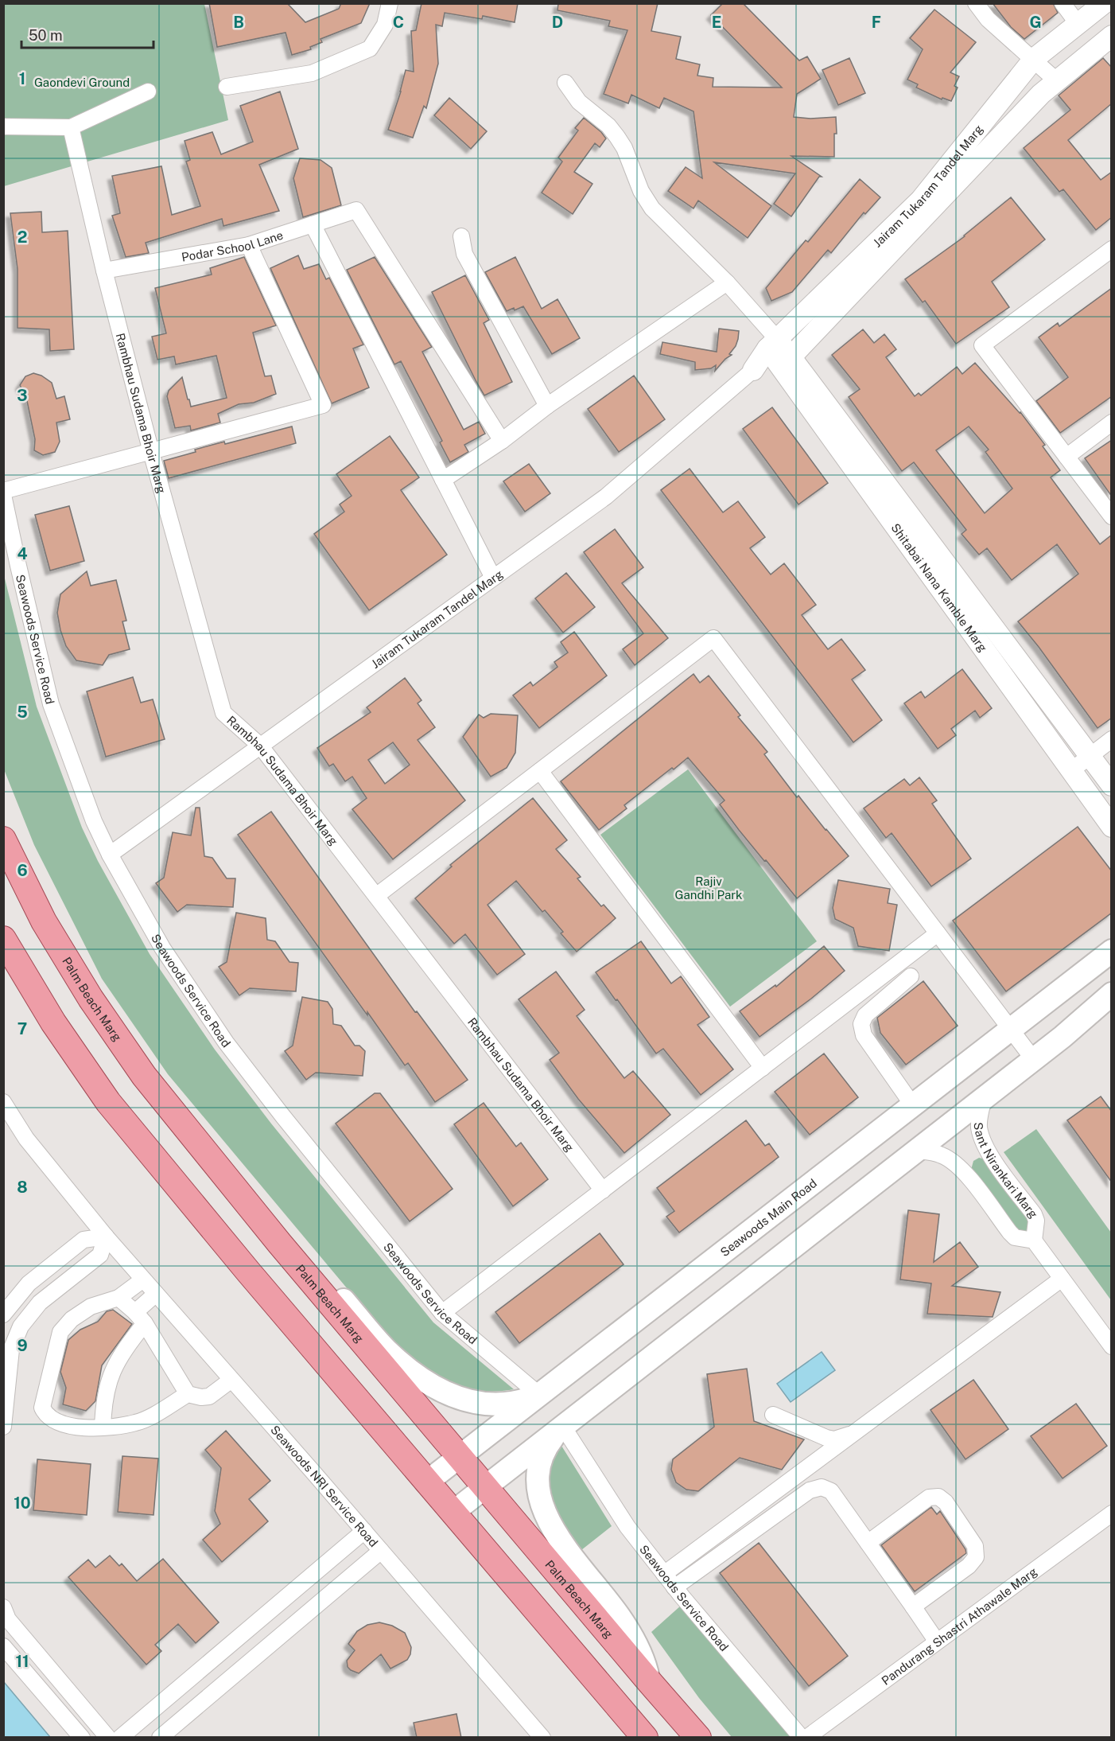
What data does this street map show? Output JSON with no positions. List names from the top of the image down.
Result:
{
  "streets": {
    "main road": ["Palm Beach Marg", "Seawoods Main Road"],
    "street": [
      "Jairam Tukaram Tandel Marg",
      "Podar School Lane",
      "Rambhau Sudama Bhoir Marg",
      "Shitabai Nana Kamble Marg",
      "Seawoods Service Road",
      "Sant Nirankari Marg",
      "Seawoods NRI Service Road",
      "Pandurang Shastri Athawale Marg"
    ]
  },
  "crossings": [
    ["Jairam Tukaram Tandel Marg", "Rambhau Sudama Bhoir Marg"],
    ["Jairam Tukaram Tandel Marg", "Shitabai Nana Kamble Marg"],
    ["Jairam Tukaram Tandel Marg", "Seawoods Service Road"],
    ["Podar School Lane", "Rambhau Sudama Bhoir Marg"],
    ["Seawoods Service Road", "Seawoods Main Road"],
    ["Palm Beach Marg", "Seawoods Main Road"]
  ],
  "parks": ["Gaondevi Ground", "Rajiv Gandhi Park"],
  "scale_bar": "50 m",
  "grid": {
    "columns": [
      "B",
      "C",
      "D",
      "E",
      "F",
      "G"
    ],
    "rows": [
      "1",
      "2",
      "3",
      "4",
      "5",
      "6",
      "7",
      "8",
      "9",
      "10",
      "11"
    ]
  }
}
